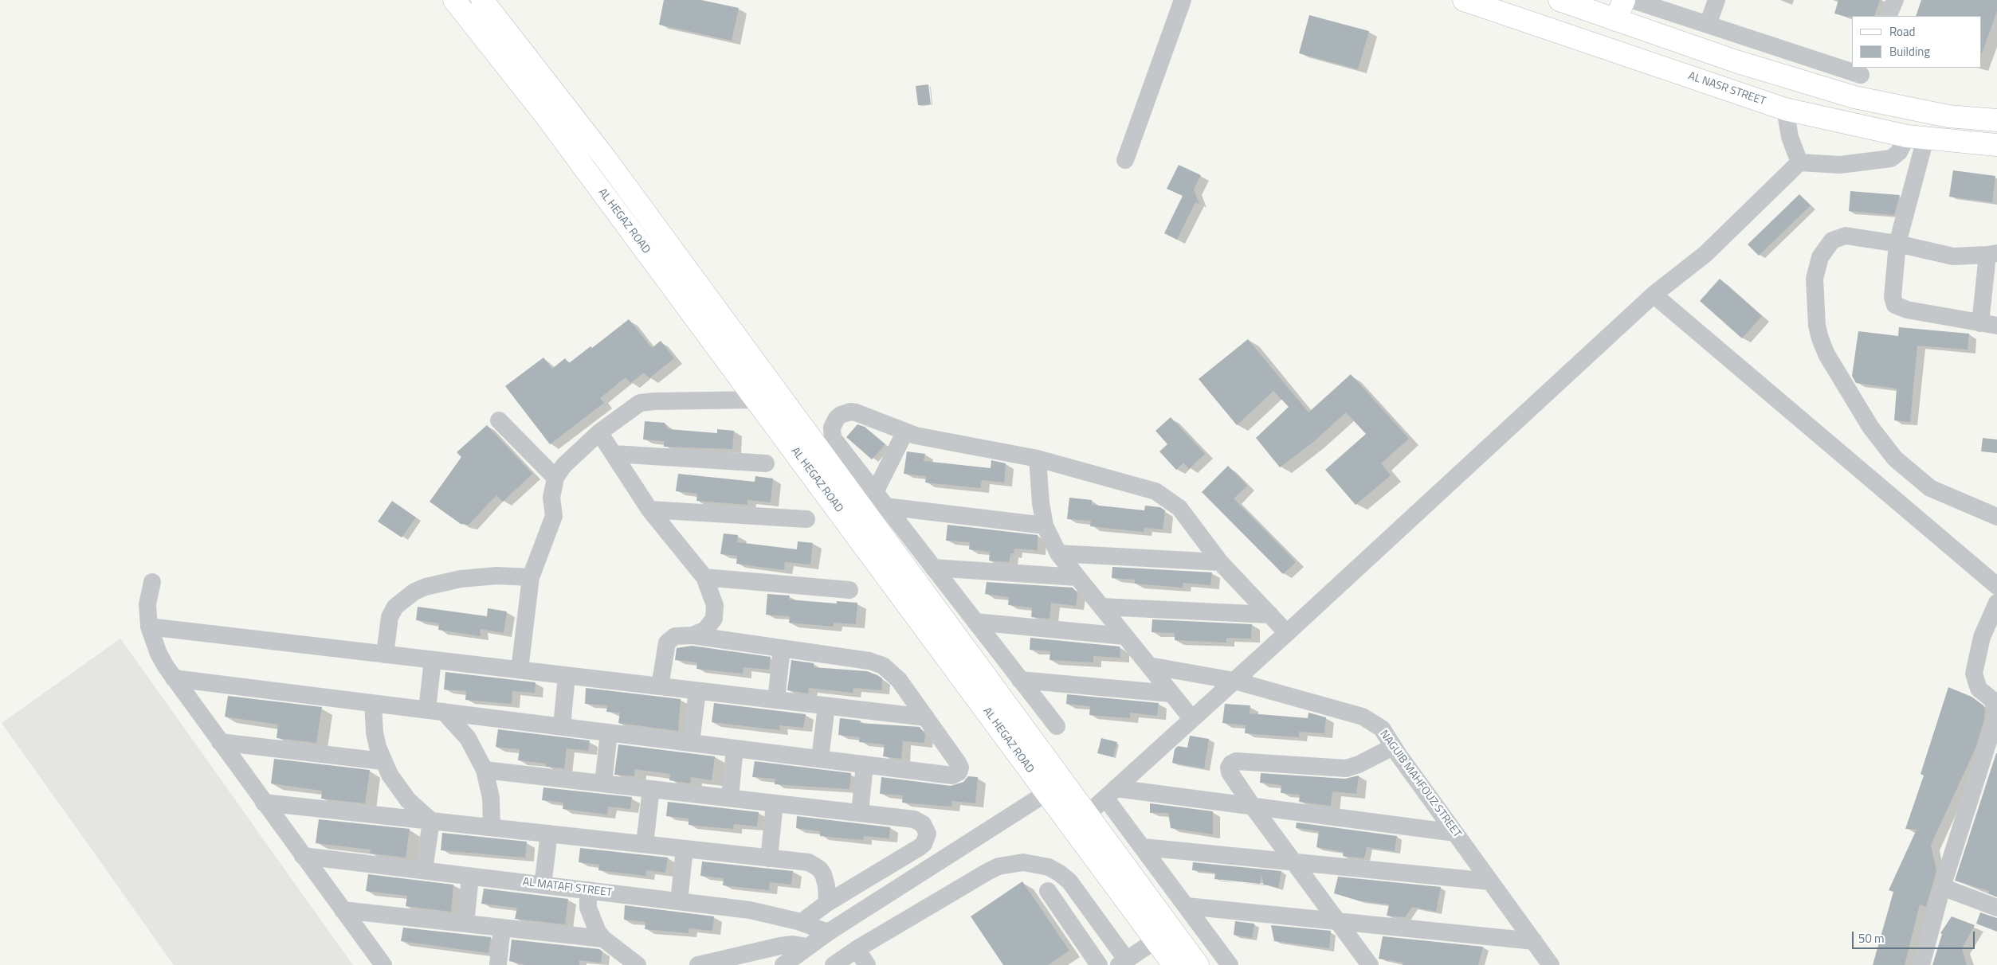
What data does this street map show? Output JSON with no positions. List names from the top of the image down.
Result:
{
  "streets": {
    "main road": ["AL NASR STREET", "AL HEGAZ ROAD"],
    "street": ["NAGUIB MAHFOUZ STREET", "AL MATAFI STREET"]
  },
  "legend": ["Road", "Building"],
  "scale_bar": "50 m"
}
